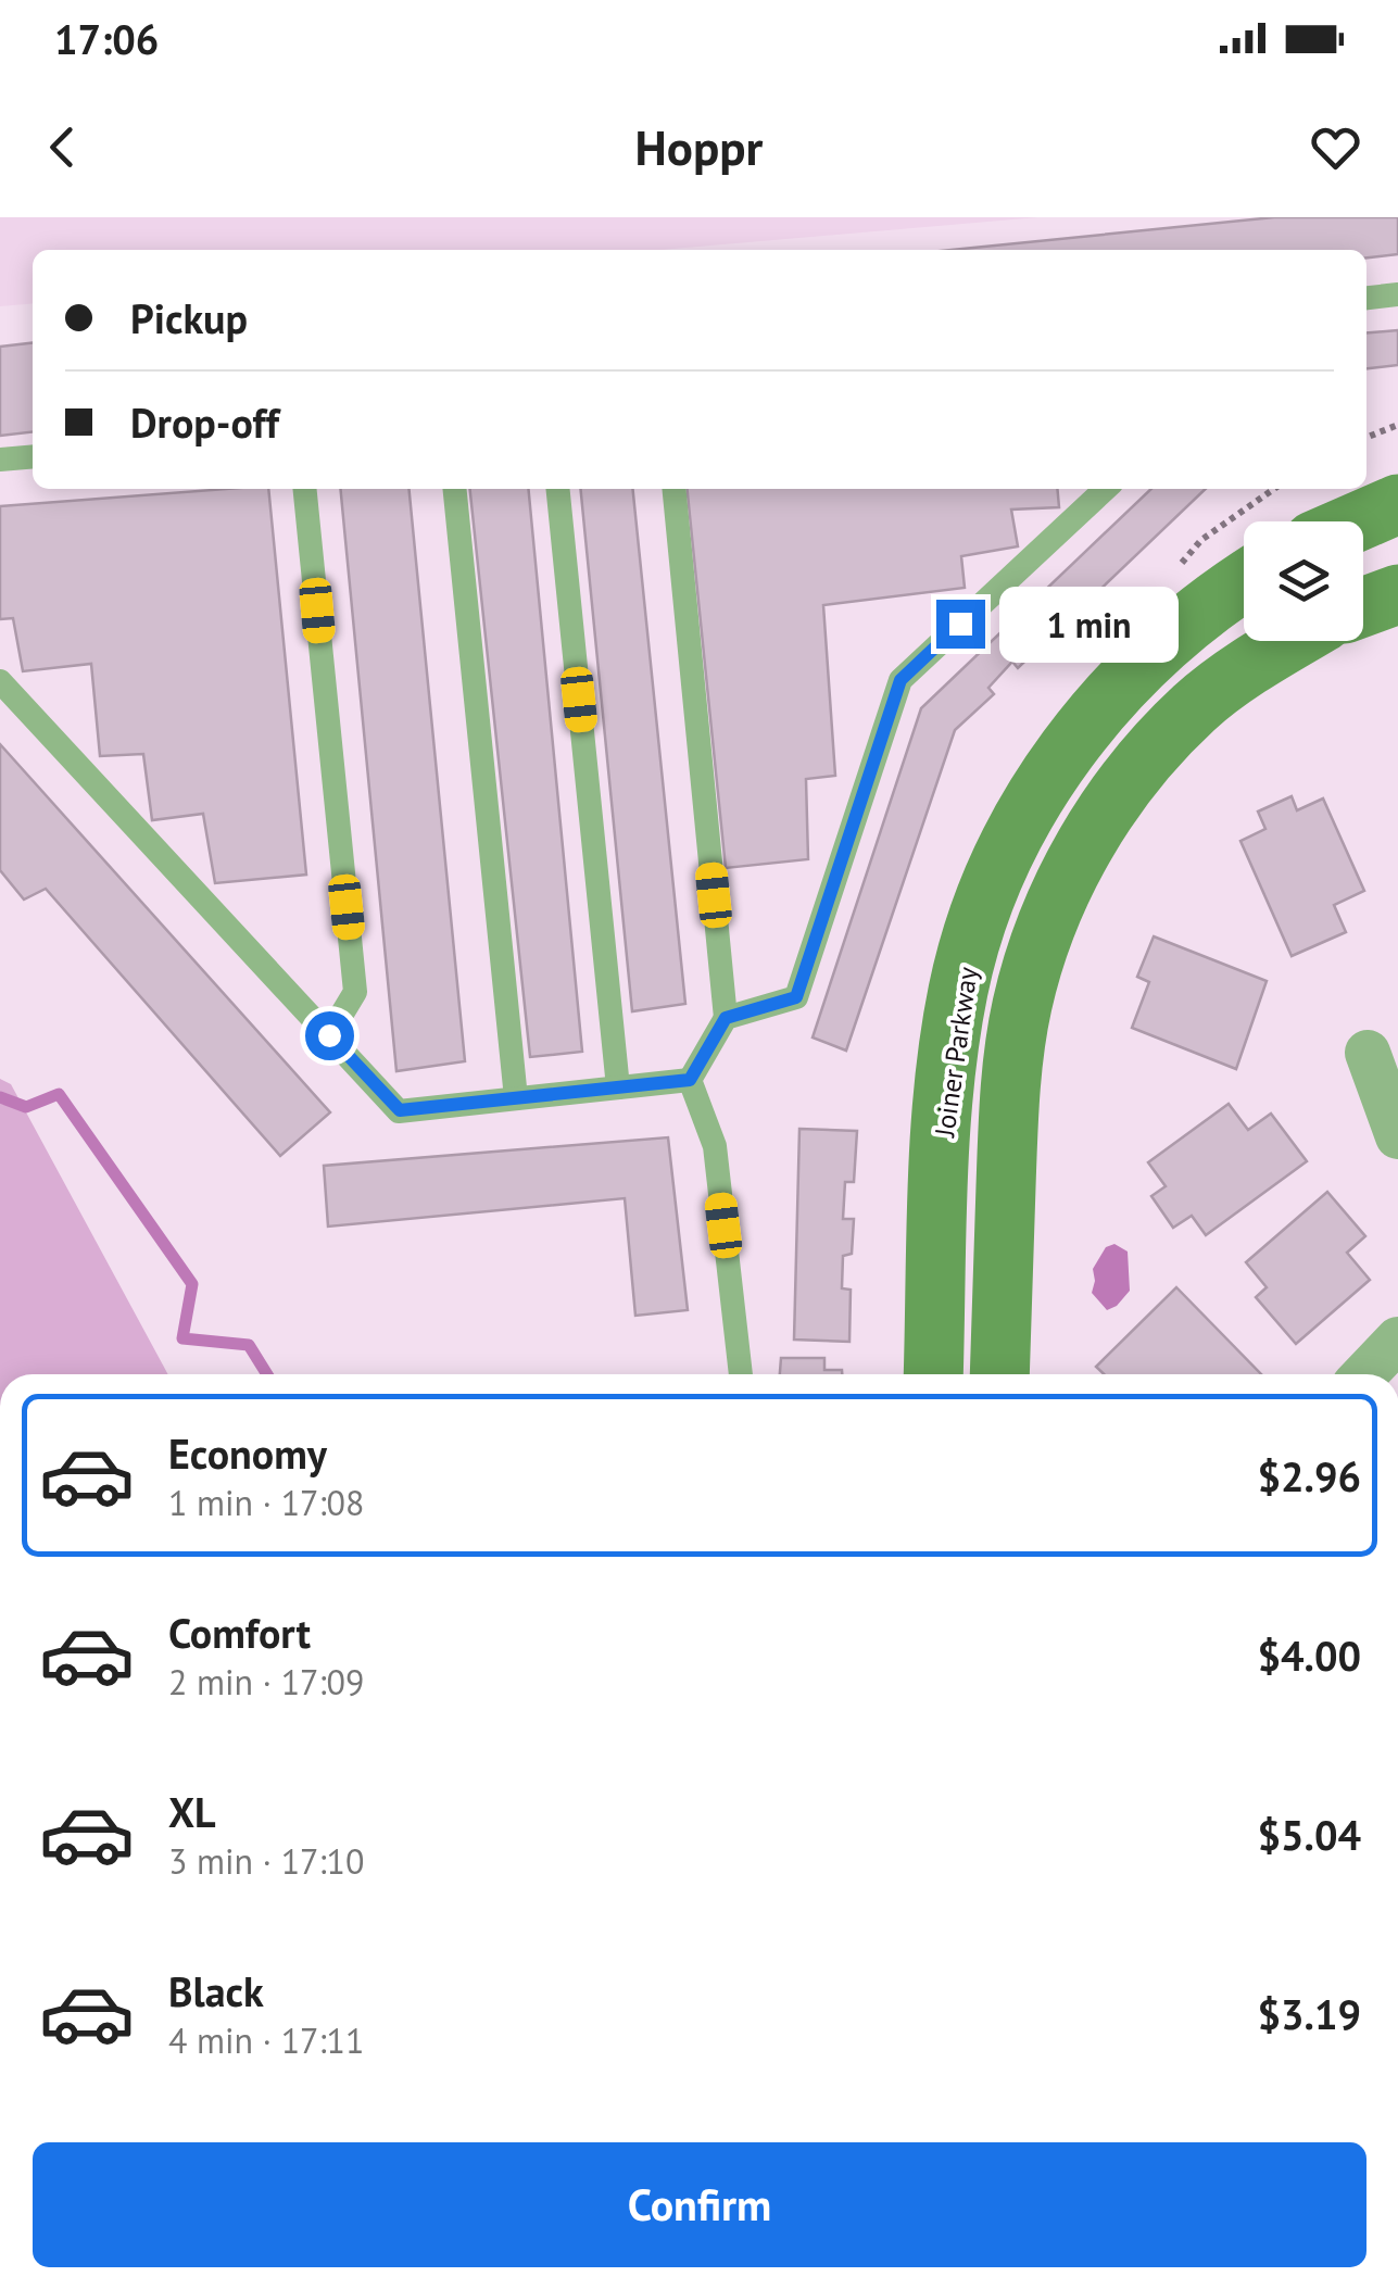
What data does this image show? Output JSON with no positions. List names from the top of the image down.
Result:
{
  "streets": {
    "street": ["Joiner Parkway"]
  },
  "page": {
    "status": "17:06",
    "header": "Hoppr",
    "banner": ["Pickup", "Drop-off"],
    "bubble": "1 min",
    "list": [
      {
        "name": "Economy",
        "note": "1 min · 17:08",
        "value": "$2.96"
      },
      {
        "name": "Comfort",
        "note": "2 min · 17:09",
        "value": "$4.00"
      },
      {
        "name": "XL",
        "note": "3 min · 17:10",
        "value": "$5.04"
      },
      {
        "name": "Black",
        "note": "4 min · 17:11",
        "value": "$3.19"
      }
    ],
    "buttons": "Confirm"
  }
}
